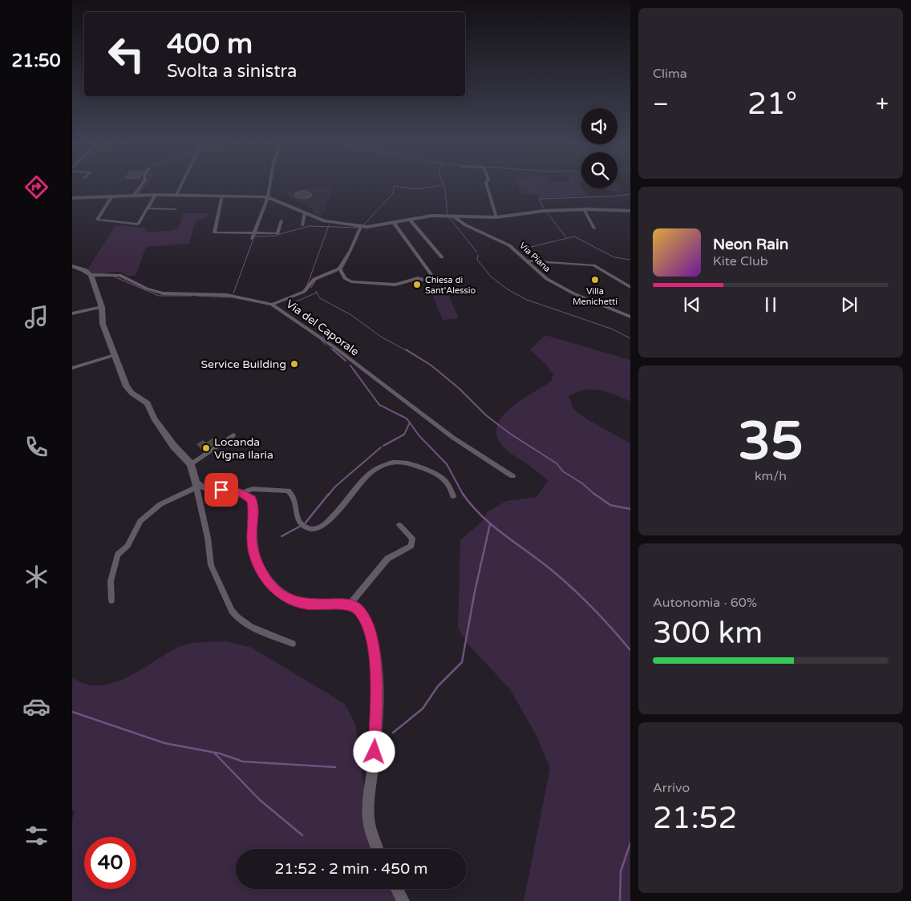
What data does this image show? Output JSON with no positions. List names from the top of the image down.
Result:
{
  "streets": {
    "street": ["Via Piana", "Via del Caporale"]
  },
  "places": [
    "Villa Menichetti",
    "Chiesa di Sant'Alessio",
    "Service Building",
    "Locanda Vigna Ilaria"
  ],
  "page": {
    "tabs": "21:50",
    "tile": [
      "Clima",
      ["35", "km/h"],
      ["Autonomia · 60%", "300 km"],
      ["Arrivo", "21:52"]
    ],
    "turn": ["400 m", "Svolta a sinistra"],
    "heat": ["−", "21°", "+"],
    "song": ["Neon Rain", "Kite Club"],
    "limit": "40",
    "trip": "21:52 · 2 min · 450 m"
  }
}
